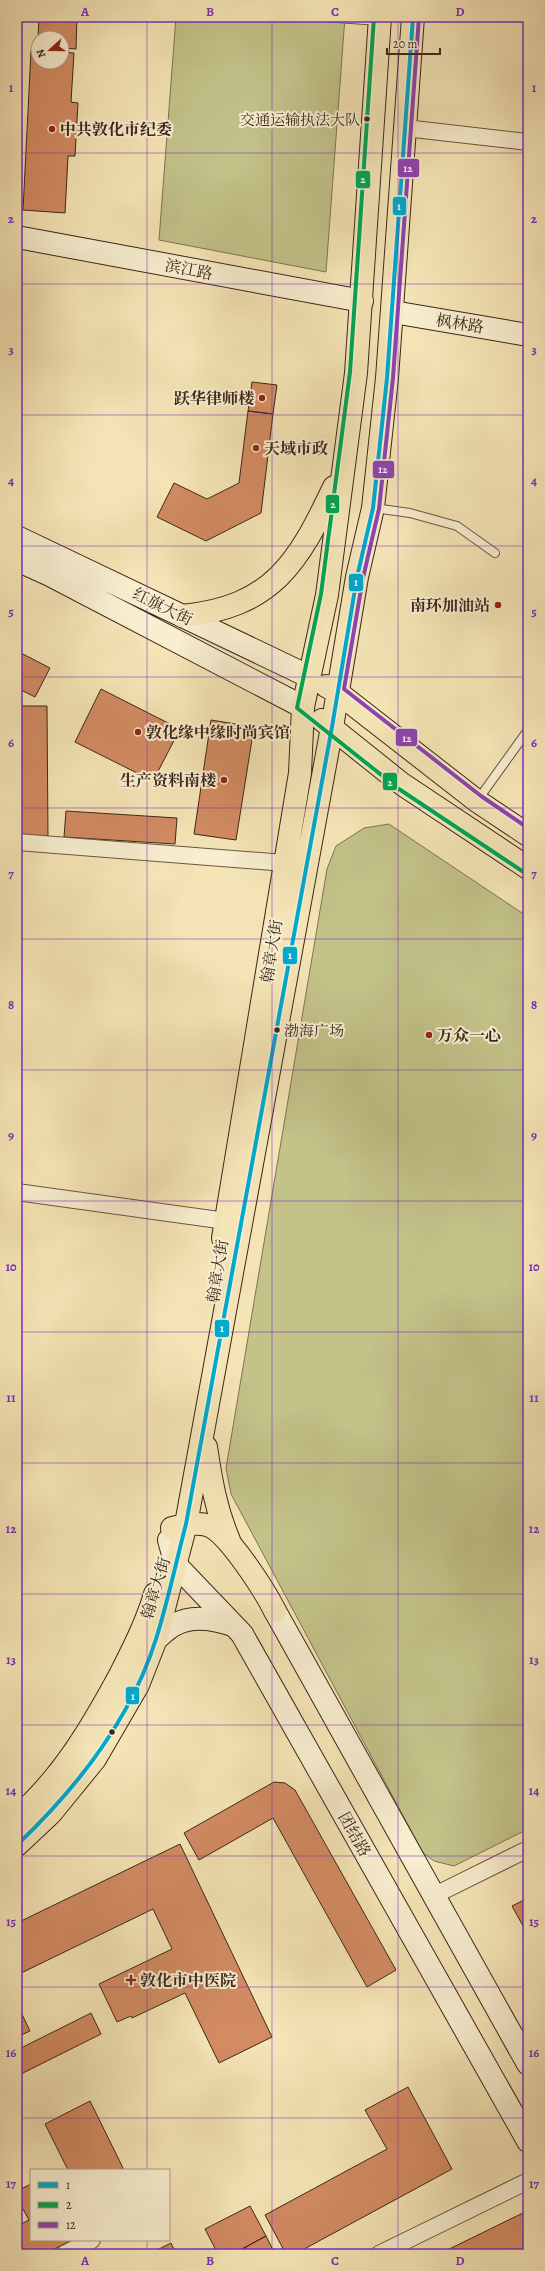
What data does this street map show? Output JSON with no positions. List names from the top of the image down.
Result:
{
  "streets": {
    "main road": [
      "滨江路",
      "枫林路",
      "红旗大街",
      "翰章大街",
      "团结路"
    ]
  },
  "crossings": [
    ["滨江路", "翰章大街"],
    ["枫林路", "翰章大街"],
    ["红旗大街", "翰章大街"],
    ["翰章大街", "团结路"]
  ],
  "places": {
    "other": [
      "交通运输执法大队",
      "中共敦化市纪委",
      "跃华律师楼",
      "天域市政",
      "南环加油站",
      "敦化缘中缘时尚宾馆",
      "生产资料南楼",
      "渤海广场",
      "万众一心"
    ],
    "health": ["敦化市中医院"]
  },
  "lines": ["transit line 1", "transit line 2", "transit line 12"],
  "legend": ["1", "2", "12"],
  "scale_bar": "20 m",
  "north": "left",
  "grid": {
    "columns": [
      "A",
      "B",
      "C",
      "D"
    ],
    "rows": [
      "1",
      "2",
      "3",
      "4",
      "5",
      "6",
      "7",
      "8",
      "9",
      "10",
      "11",
      "12",
      "13",
      "14",
      "15",
      "16",
      "17"
    ]
  }
}
